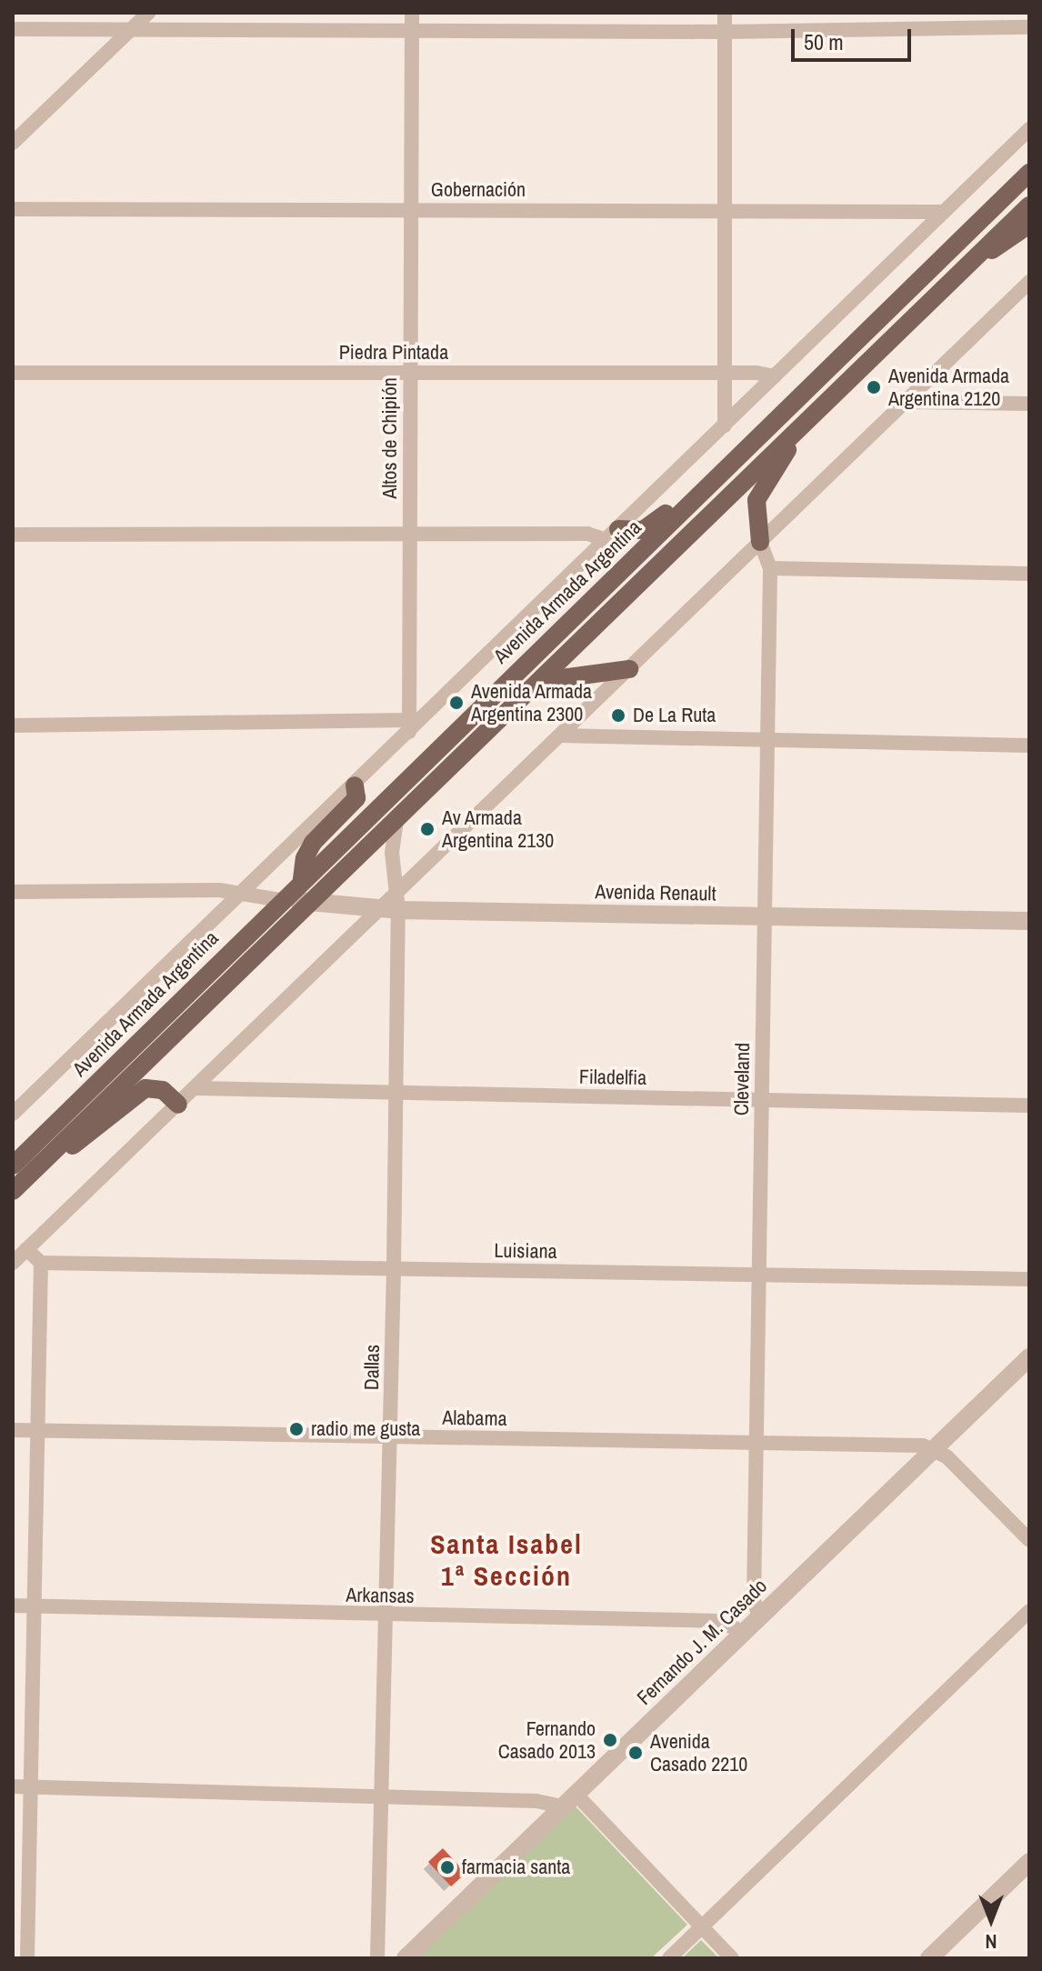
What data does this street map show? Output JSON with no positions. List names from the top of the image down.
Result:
{
  "streets": {
    "main road": ["Avenida Armada Argentina"],
    "street": [
      "Gobernación",
      "Piedra Pintada",
      "Altos de Chipión",
      "Avenida Renault",
      "Filadelfia",
      "Cleveland",
      "Luisiana",
      "Dallas",
      "Alabama",
      "Arkansas",
      "Fernando J. M. Casado"
    ]
  },
  "crossings": [
    ["Gobernación", "Altos de Chipión"],
    ["Gobernación", "Avenida Armada Argentina"],
    ["Piedra Pintada", "Altos de Chipión"],
    ["Piedra Pintada", "Avenida Armada Argentina"],
    ["Altos de Chipión", "Avenida Armada Argentina"],
    ["Avenida Armada Argentina", "Avenida Renault"],
    ["Avenida Armada Argentina", "Dallas"],
    ["Avenida Renault", "Cleveland"],
    ["Avenida Renault", "Dallas"],
    ["Filadelfia", "Cleveland"],
    ["Filadelfia", "Dallas"],
    ["Cleveland", "Luisiana"],
    ["Cleveland", "Alabama"],
    ["Cleveland", "Fernando J. M. Casado"],
    ["Luisiana", "Dallas"],
    ["Dallas", "Alabama"],
    ["Dallas", "Arkansas"],
    ["Alabama", "Fernando J. M. Casado"],
    ["Arkansas", "Fernando J. M. Casado"]
  ],
  "districts": ["Santa Isabel 1ª Sección"],
  "places": [
    "Avenida Armada Argentina 2120",
    "Avenida Armada Argentina 2300",
    "De La Ruta",
    "Av Armada Argentina 2130",
    "radio me gusta",
    "Fernando Casado 2013",
    "Avenida Casado 2210",
    "farmacia santa"
  ],
  "scale_bar": "50 m",
  "north": "bottom"
}
